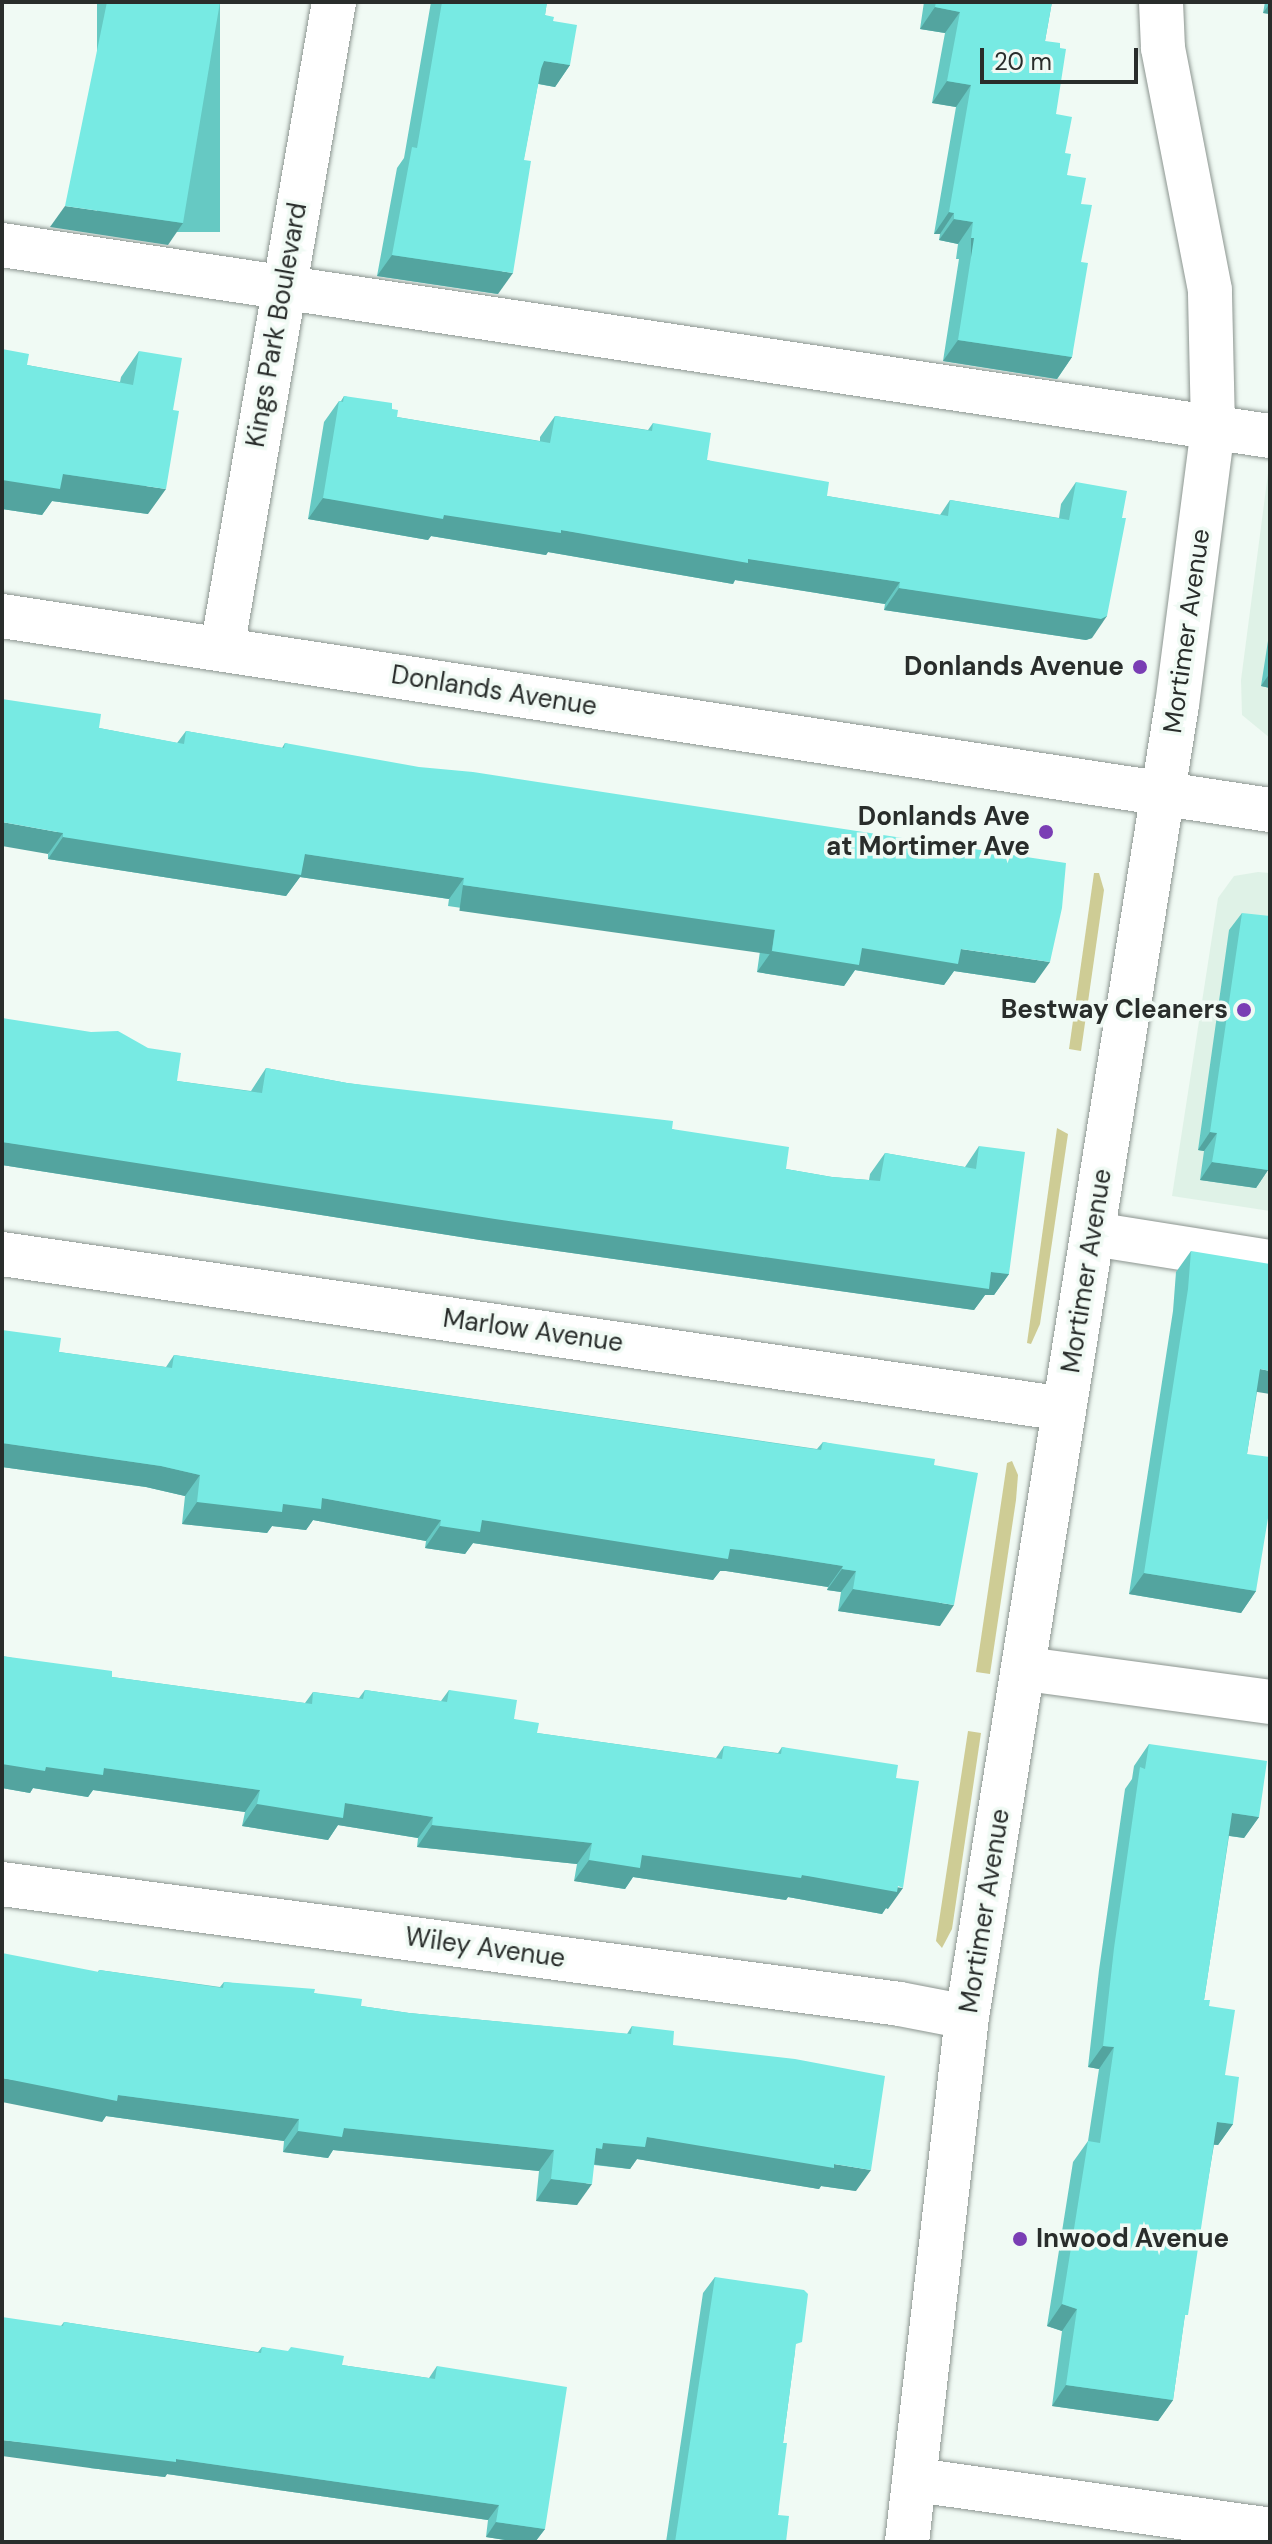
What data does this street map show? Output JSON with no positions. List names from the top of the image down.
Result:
{
  "streets": {
    "street": [
      "Kings Park Boulevard",
      "Mortimer Avenue",
      "Donlands Avenue",
      "Marlow Avenue",
      "Wiley Avenue"
    ]
  },
  "crossings": [
    ["Kings Park Boulevard", "Donlands Avenue"],
    ["Mortimer Avenue", "Donlands Avenue"],
    ["Mortimer Avenue", "Marlow Avenue"],
    ["Mortimer Avenue", "Wiley Avenue"]
  ],
  "places": [
    "Donlands Avenue",
    "Donlands Ave at Mortimer Ave",
    "Bestway Cleaners",
    "Inwood Avenue"
  ],
  "scale_bar": "20 m"
}
